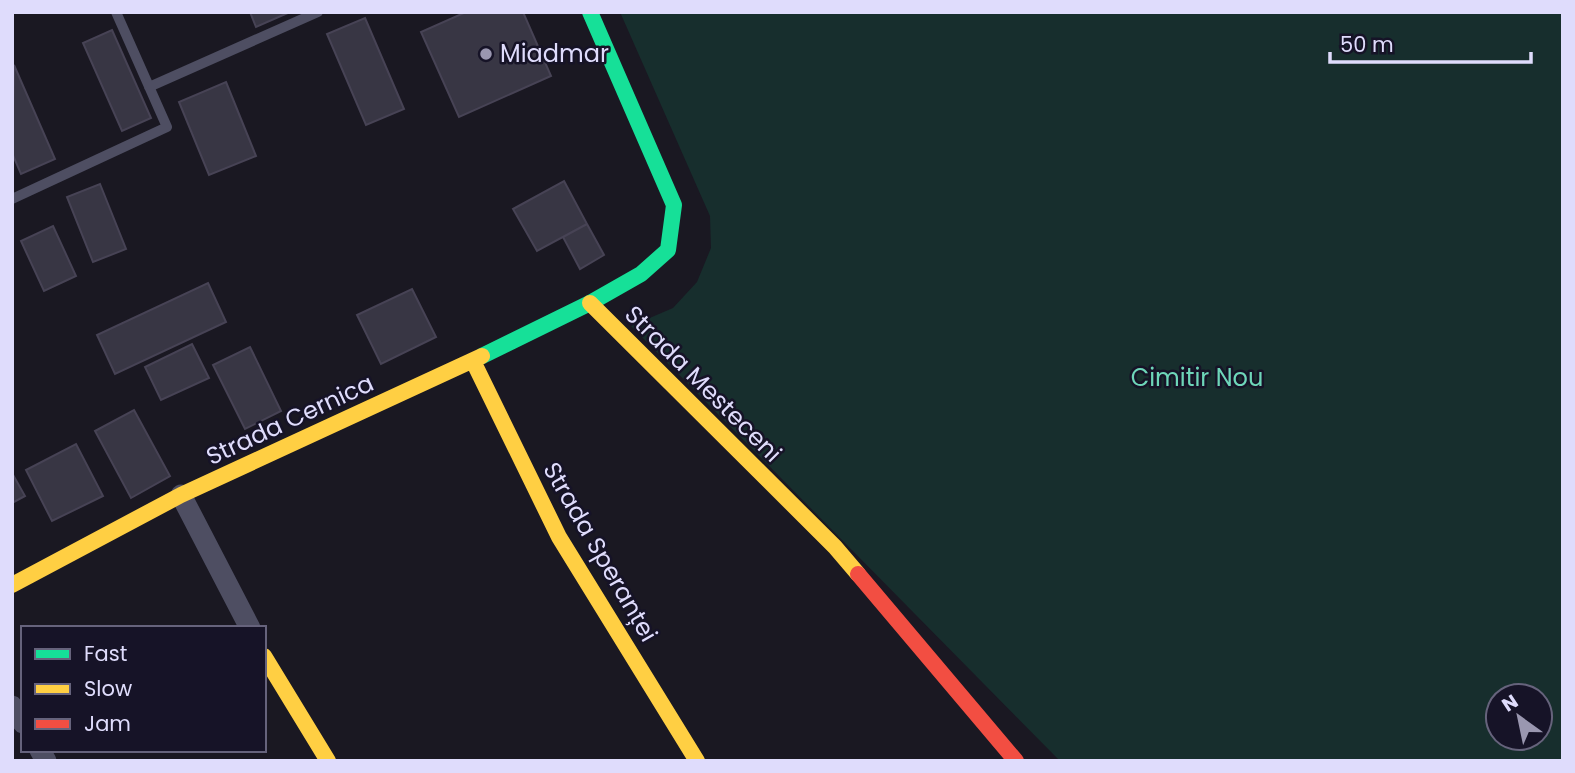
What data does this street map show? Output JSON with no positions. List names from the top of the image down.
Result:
{
  "streets": {
    "street": ["Strada Mesteceni", "Strada Cernica", "Strada Speranței"]
  },
  "crossings": [
    ["Strada Mesteceni", "Strada Cernica"],
    ["Strada Cernica", "Strada Speranței"]
  ],
  "parks": ["Cimitir Nou"],
  "places": ["Miadmar"],
  "legend": ["Fast", "Slow", "Jam"],
  "scale_bar": "50 m",
  "north": "top left"
}
